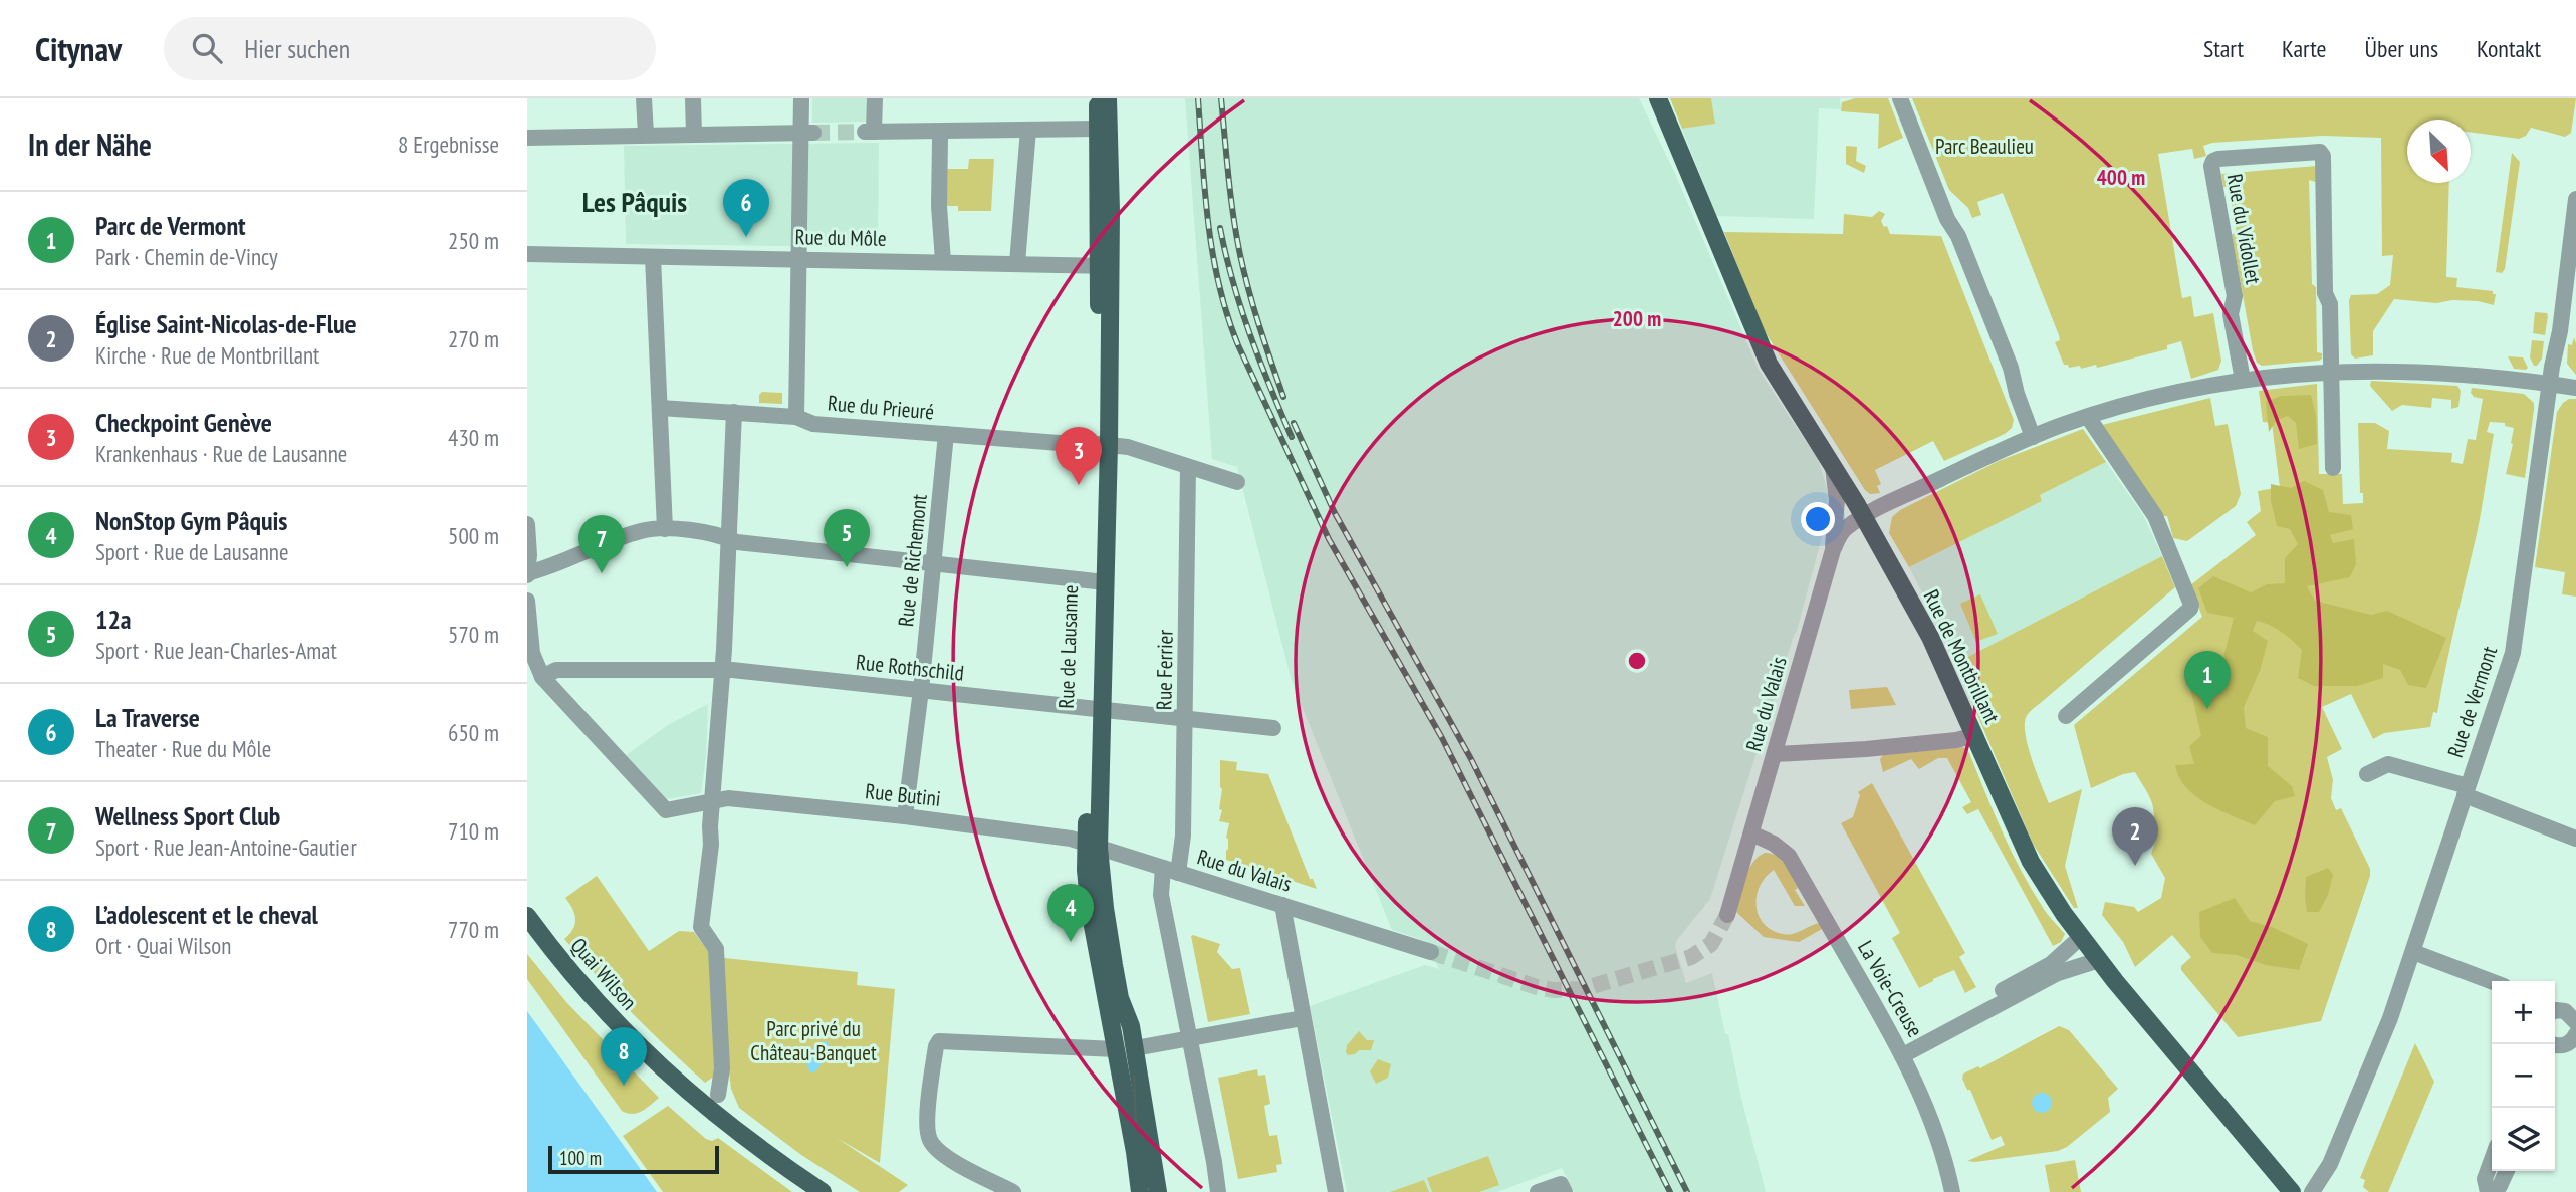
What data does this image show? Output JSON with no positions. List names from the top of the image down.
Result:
{
  "streets": {
    "main road": ["Rue de Montbrillant", "Quai Wilson"],
    "street": [
      "Rue du Vidollet",
      "Rue du Môle",
      "Rue du Prieuré",
      "Rue de Richemont",
      "Rue Rothschild",
      "Rue Ferrier",
      "Rue de Vermont",
      "Rue du Valais",
      "Rue Butini",
      "La Voie-Creuse"
    ]
  },
  "crossings": [
    ["Rue du Prieuré", "Rue de Richemont"],
    ["Rue du Prieuré", "Rue Ferrier"],
    ["Rue de Richemont", "Rue Rothschild"],
    ["Rue de Richemont", "Rue Butini"],
    ["Rue de Montbrillant", "Rue du Valais"],
    ["Rue Rothschild", "Rue Ferrier"],
    ["Rue Rothschild", "Rue Butini"],
    ["Rue Ferrier", "Rue du Valais"],
    ["Rue du Valais", "Rue Butini"],
    ["Rue du Valais", "La Voie-Creuse"]
  ],
  "districts": ["Les Pâquis"],
  "parks": ["Parc Beaulieu", "Parc privé du Château-Banquet"],
  "scale_bar": "100 m",
  "north": "bottom right",
  "page": {
    "header": "Citynav",
    "search": "Hier suchen",
    "nav": [
      "Start",
      "Karte",
      "Über uns",
      "Kontakt"
    ],
    "heading": ["In der Nähe", "8 Ergebnisse"],
    "pins": [
      "6",
      "3",
      "5",
      "7",
      "1",
      "2",
      "4",
      "8"
    ],
    "list": [
      {
        "mark": "1",
        "name": "Parc de Vermont",
        "note": "Park · Chemin de-Vincy",
        "value": "250 m"
      },
      {
        "mark": "2",
        "name": "Église Saint-Nicolas-de-Flue",
        "note": "Kirche · Rue de Montbrillant",
        "value": "270 m"
      },
      {
        "mark": "3",
        "name": "Checkpoint Genève",
        "note": "Krankenhaus · Rue de Lausanne",
        "value": "430 m"
      },
      {
        "mark": "4",
        "name": "NonStop Gym Pâquis",
        "note": "Sport · Rue de Lausanne",
        "value": "500 m"
      },
      {
        "mark": "5",
        "name": "12a",
        "note": "Sport · Rue Jean-Charles-Amat",
        "value": "570 m"
      },
      {
        "mark": "6",
        "name": "La Traverse",
        "note": "Theater · Rue du Môle",
        "value": "650 m"
      },
      {
        "mark": "7",
        "name": "Wellness Sport Club",
        "note": "Sport · Rue Jean-Antoine-Gautier",
        "value": "710 m"
      },
      {
        "mark": "8",
        "name": "L’adolescent et le cheval",
        "note": "Ort · Quai Wilson",
        "value": "770 m"
      }
    ],
    "map_buttons": ["+", "−"],
    "scale": "100 m"
  },
  "rings": ["400 m", "200 m"]
}
